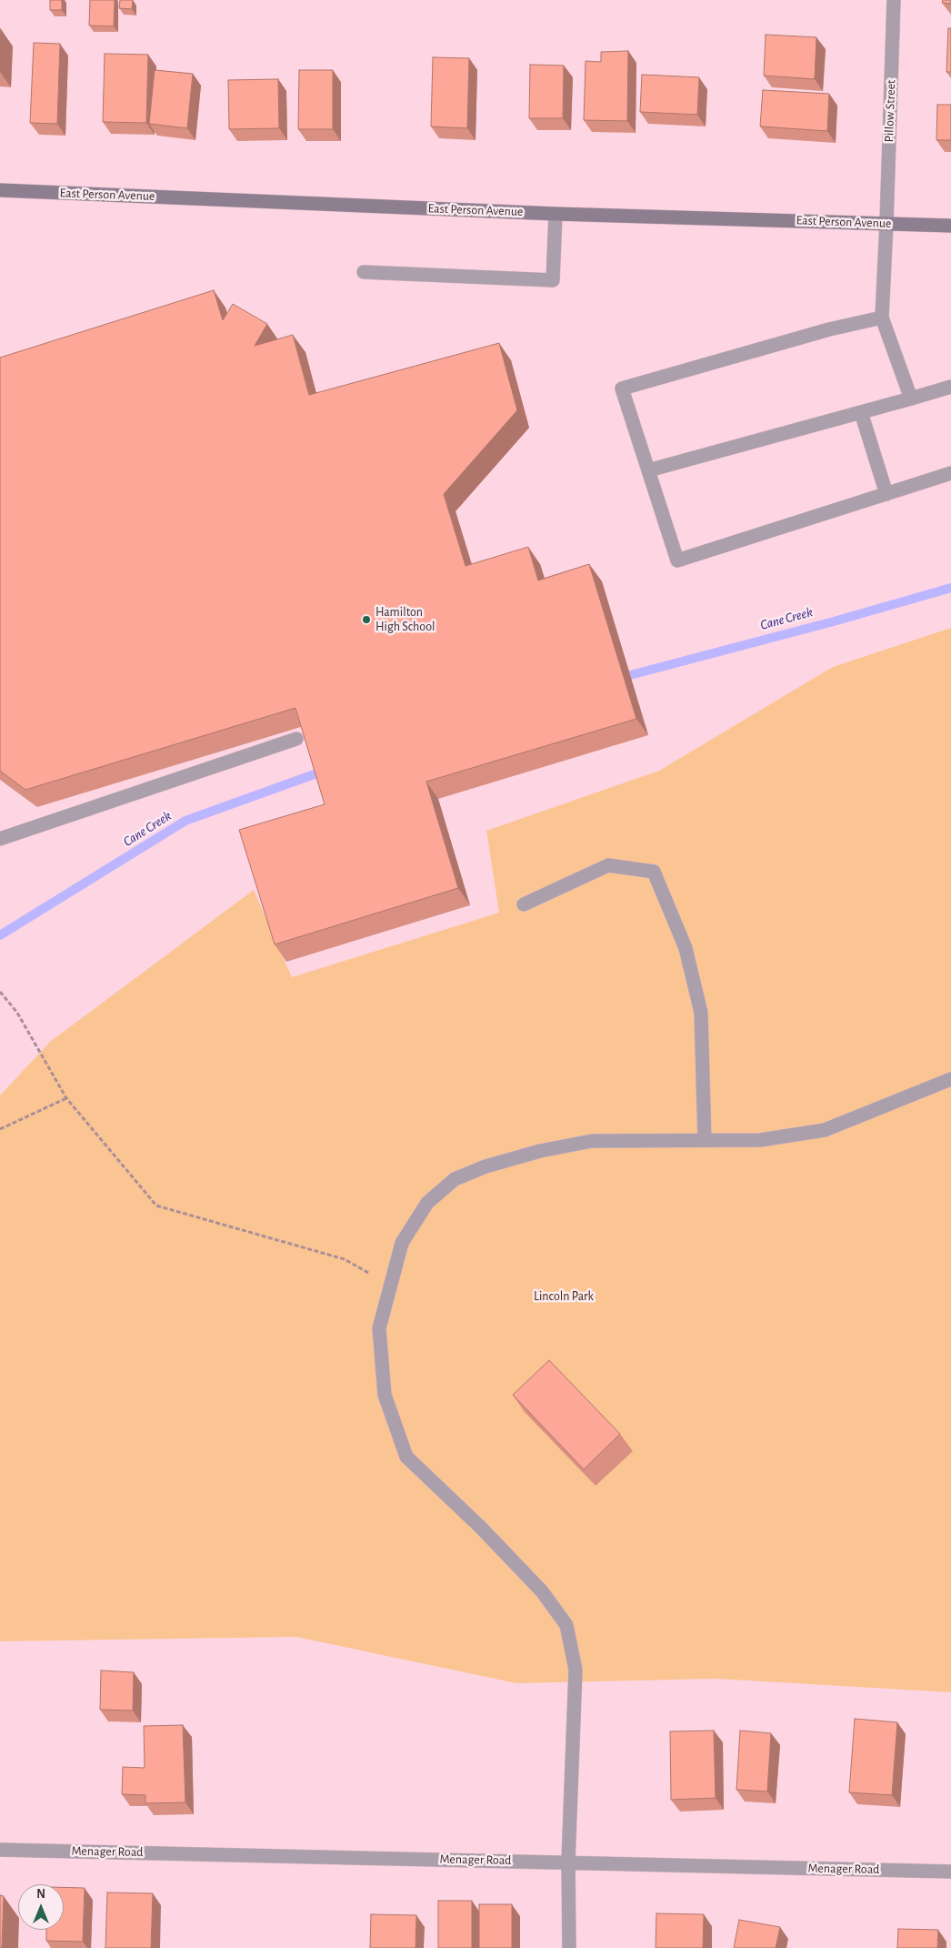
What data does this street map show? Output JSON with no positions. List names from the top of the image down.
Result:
{
  "streets": {
    "main road": ["East Person Avenue"],
    "street": ["Pillow Street", "Menager Road"]
  },
  "crossings": [
    ["Pillow Street", "East Person Avenue"]
  ],
  "water": ["Cane Creek"],
  "parks": ["Lincoln Park"],
  "places": ["Hamilton High School"],
  "north": "top"
}
